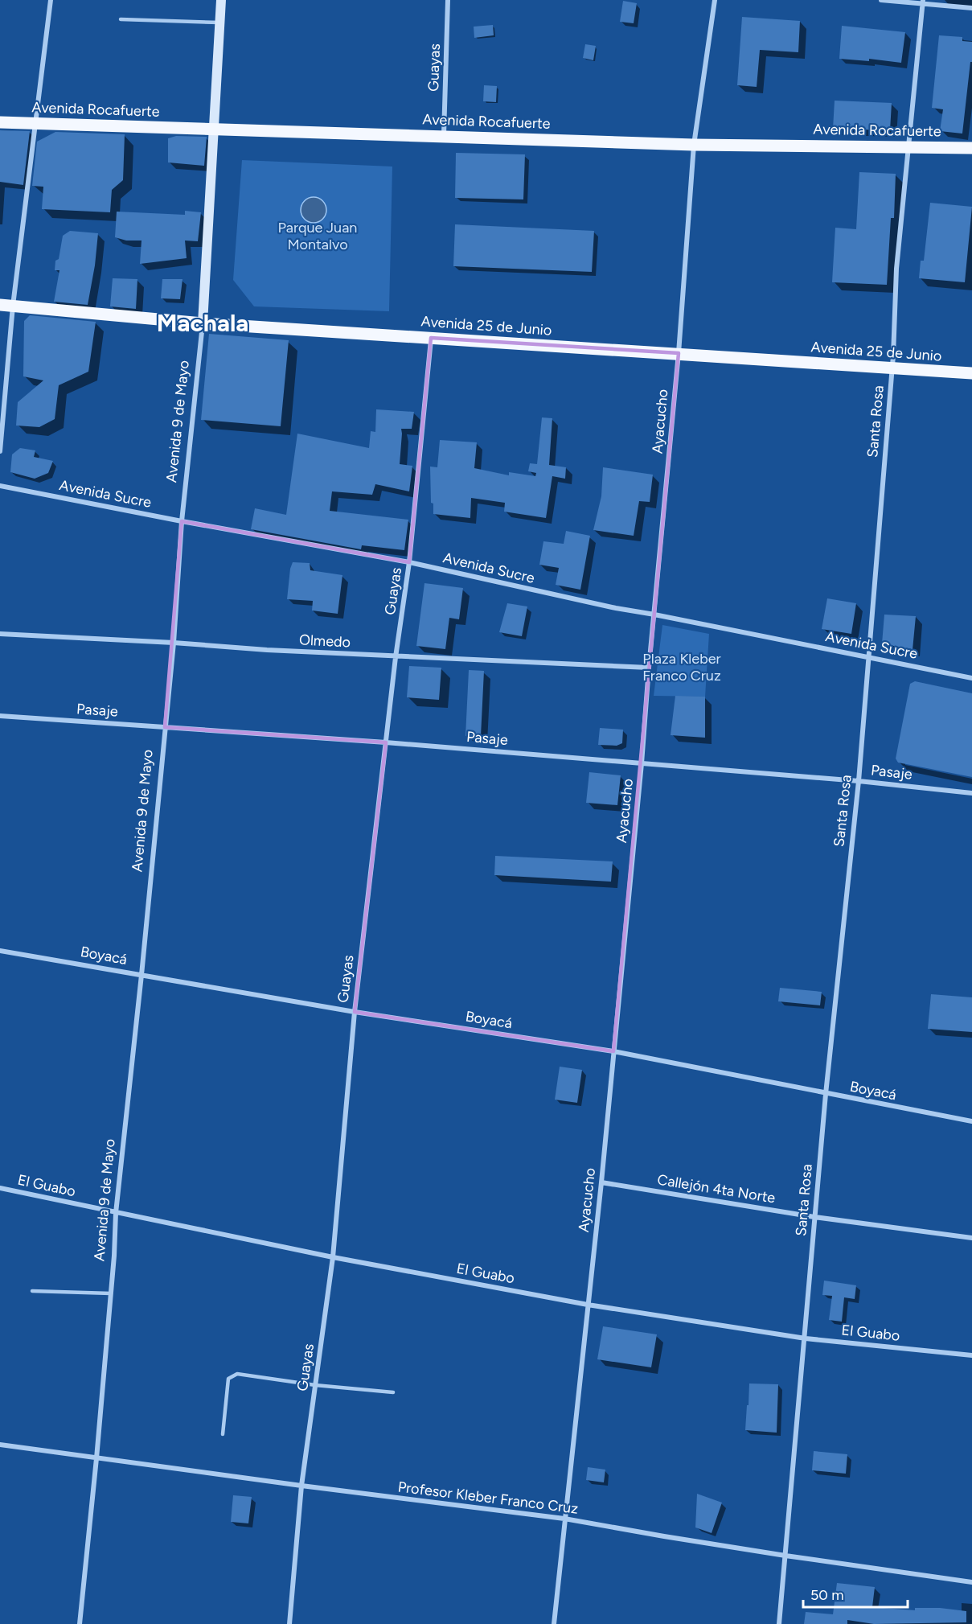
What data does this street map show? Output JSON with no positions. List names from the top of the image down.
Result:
{
  "streets": {
    "main road": ["Avenida Rocafuerte", "Avenida 25 de Junio"],
    "street": [
      "Guayas",
      "Avenida 9 de Mayo",
      "Ayacucho",
      "Santa Rosa",
      "Avenida Sucre",
      "Olmedo",
      "Pasaje",
      "Boyacá",
      "El Guabo",
      "Callejón 4ta Norte",
      "Profesor Kleber Franco Cruz"
    ]
  },
  "crossings": [
    ["Guayas", "Avenida Rocafuerte"],
    ["Guayas", "Avenida 25 de Junio"],
    ["Guayas", "Avenida Sucre"],
    ["Guayas", "Olmedo"],
    ["Guayas", "Pasaje"],
    ["Guayas", "Boyacá"],
    ["Guayas", "El Guabo"],
    ["Guayas", "Profesor Kleber Franco Cruz"],
    ["Avenida Rocafuerte", "Avenida 9 de Mayo"],
    ["Avenida Rocafuerte", "Ayacucho"],
    ["Avenida Rocafuerte", "Santa Rosa"],
    ["Avenida 25 de Junio", "Avenida 9 de Mayo"],
    ["Avenida 25 de Junio", "Ayacucho"],
    ["Avenida 25 de Junio", "Santa Rosa"],
    ["Avenida 9 de Mayo", "Avenida Sucre"],
    ["Avenida 9 de Mayo", "Olmedo"],
    ["Avenida 9 de Mayo", "Pasaje"],
    ["Avenida 9 de Mayo", "Boyacá"],
    ["Avenida 9 de Mayo", "El Guabo"],
    ["Avenida 9 de Mayo", "Profesor Kleber Franco Cruz"],
    ["Ayacucho", "Avenida Sucre"],
    ["Ayacucho", "Olmedo"],
    ["Ayacucho", "Pasaje"],
    ["Ayacucho", "Boyacá"],
    ["Ayacucho", "El Guabo"],
    ["Ayacucho", "Callejón 4ta Norte"],
    ["Ayacucho", "Profesor Kleber Franco Cruz"],
    ["Santa Rosa", "Avenida Sucre"],
    ["Santa Rosa", "Pasaje"],
    ["Santa Rosa", "Boyacá"],
    ["Santa Rosa", "El Guabo"],
    ["Santa Rosa", "Callejón 4ta Norte"],
    ["Santa Rosa", "Profesor Kleber Franco Cruz"]
  ],
  "districts": ["Machala"],
  "parks": ["Parque Juan Montalvo", "Plaza Kleber Franco Cruz"],
  "scale_bar": "50 m"
}
